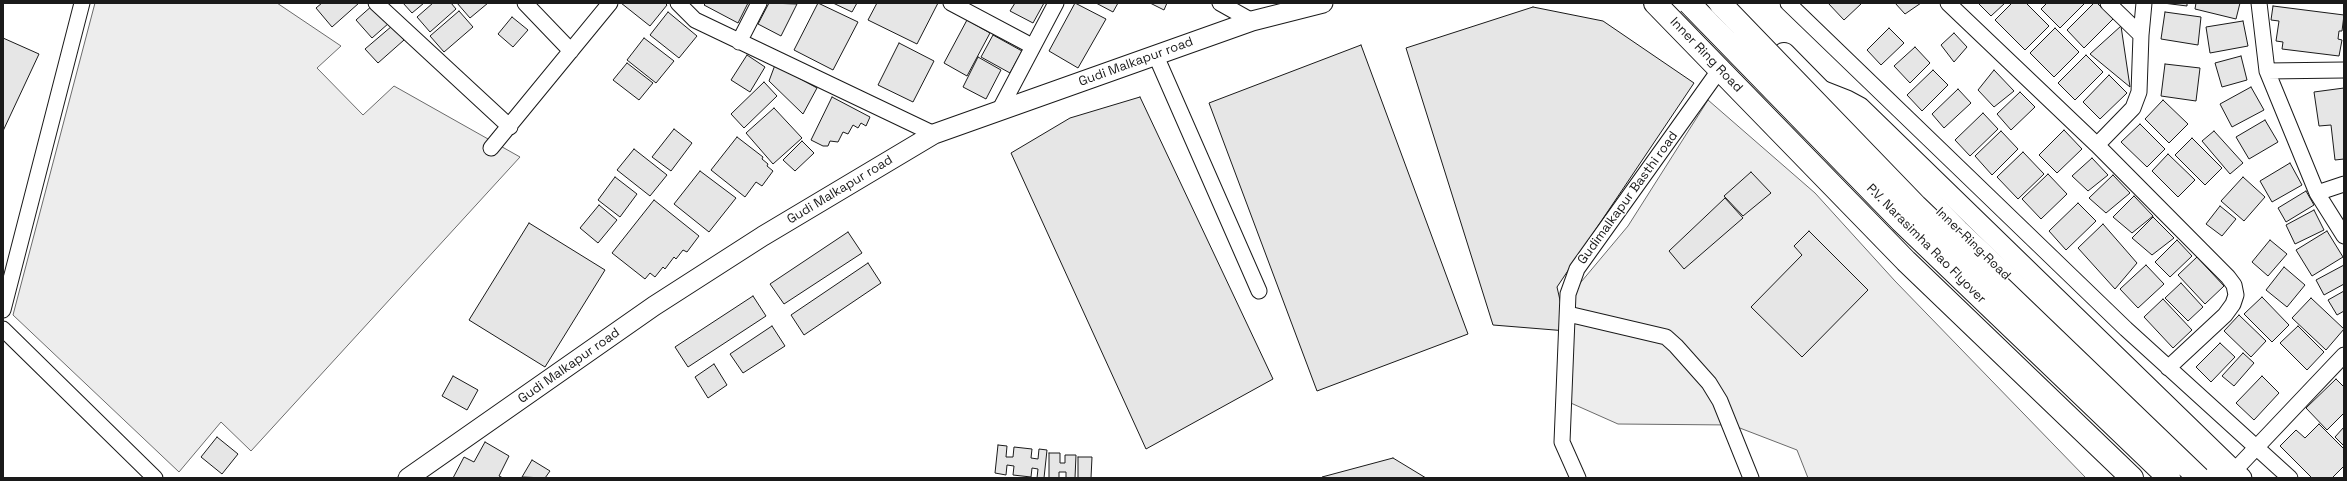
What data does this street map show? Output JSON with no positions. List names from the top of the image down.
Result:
{
  "streets": {
    "main road": ["Inner Ring Road", "P.V. Narasimha Rao Flyover"],
    "street": ["Gudi Malkapur road", "Gudimalkapur Basthi road"]
  },
  "crossings": [
    ["Inner Ring Road", "Gudimalkapur Basthi road"]
  ]
}
